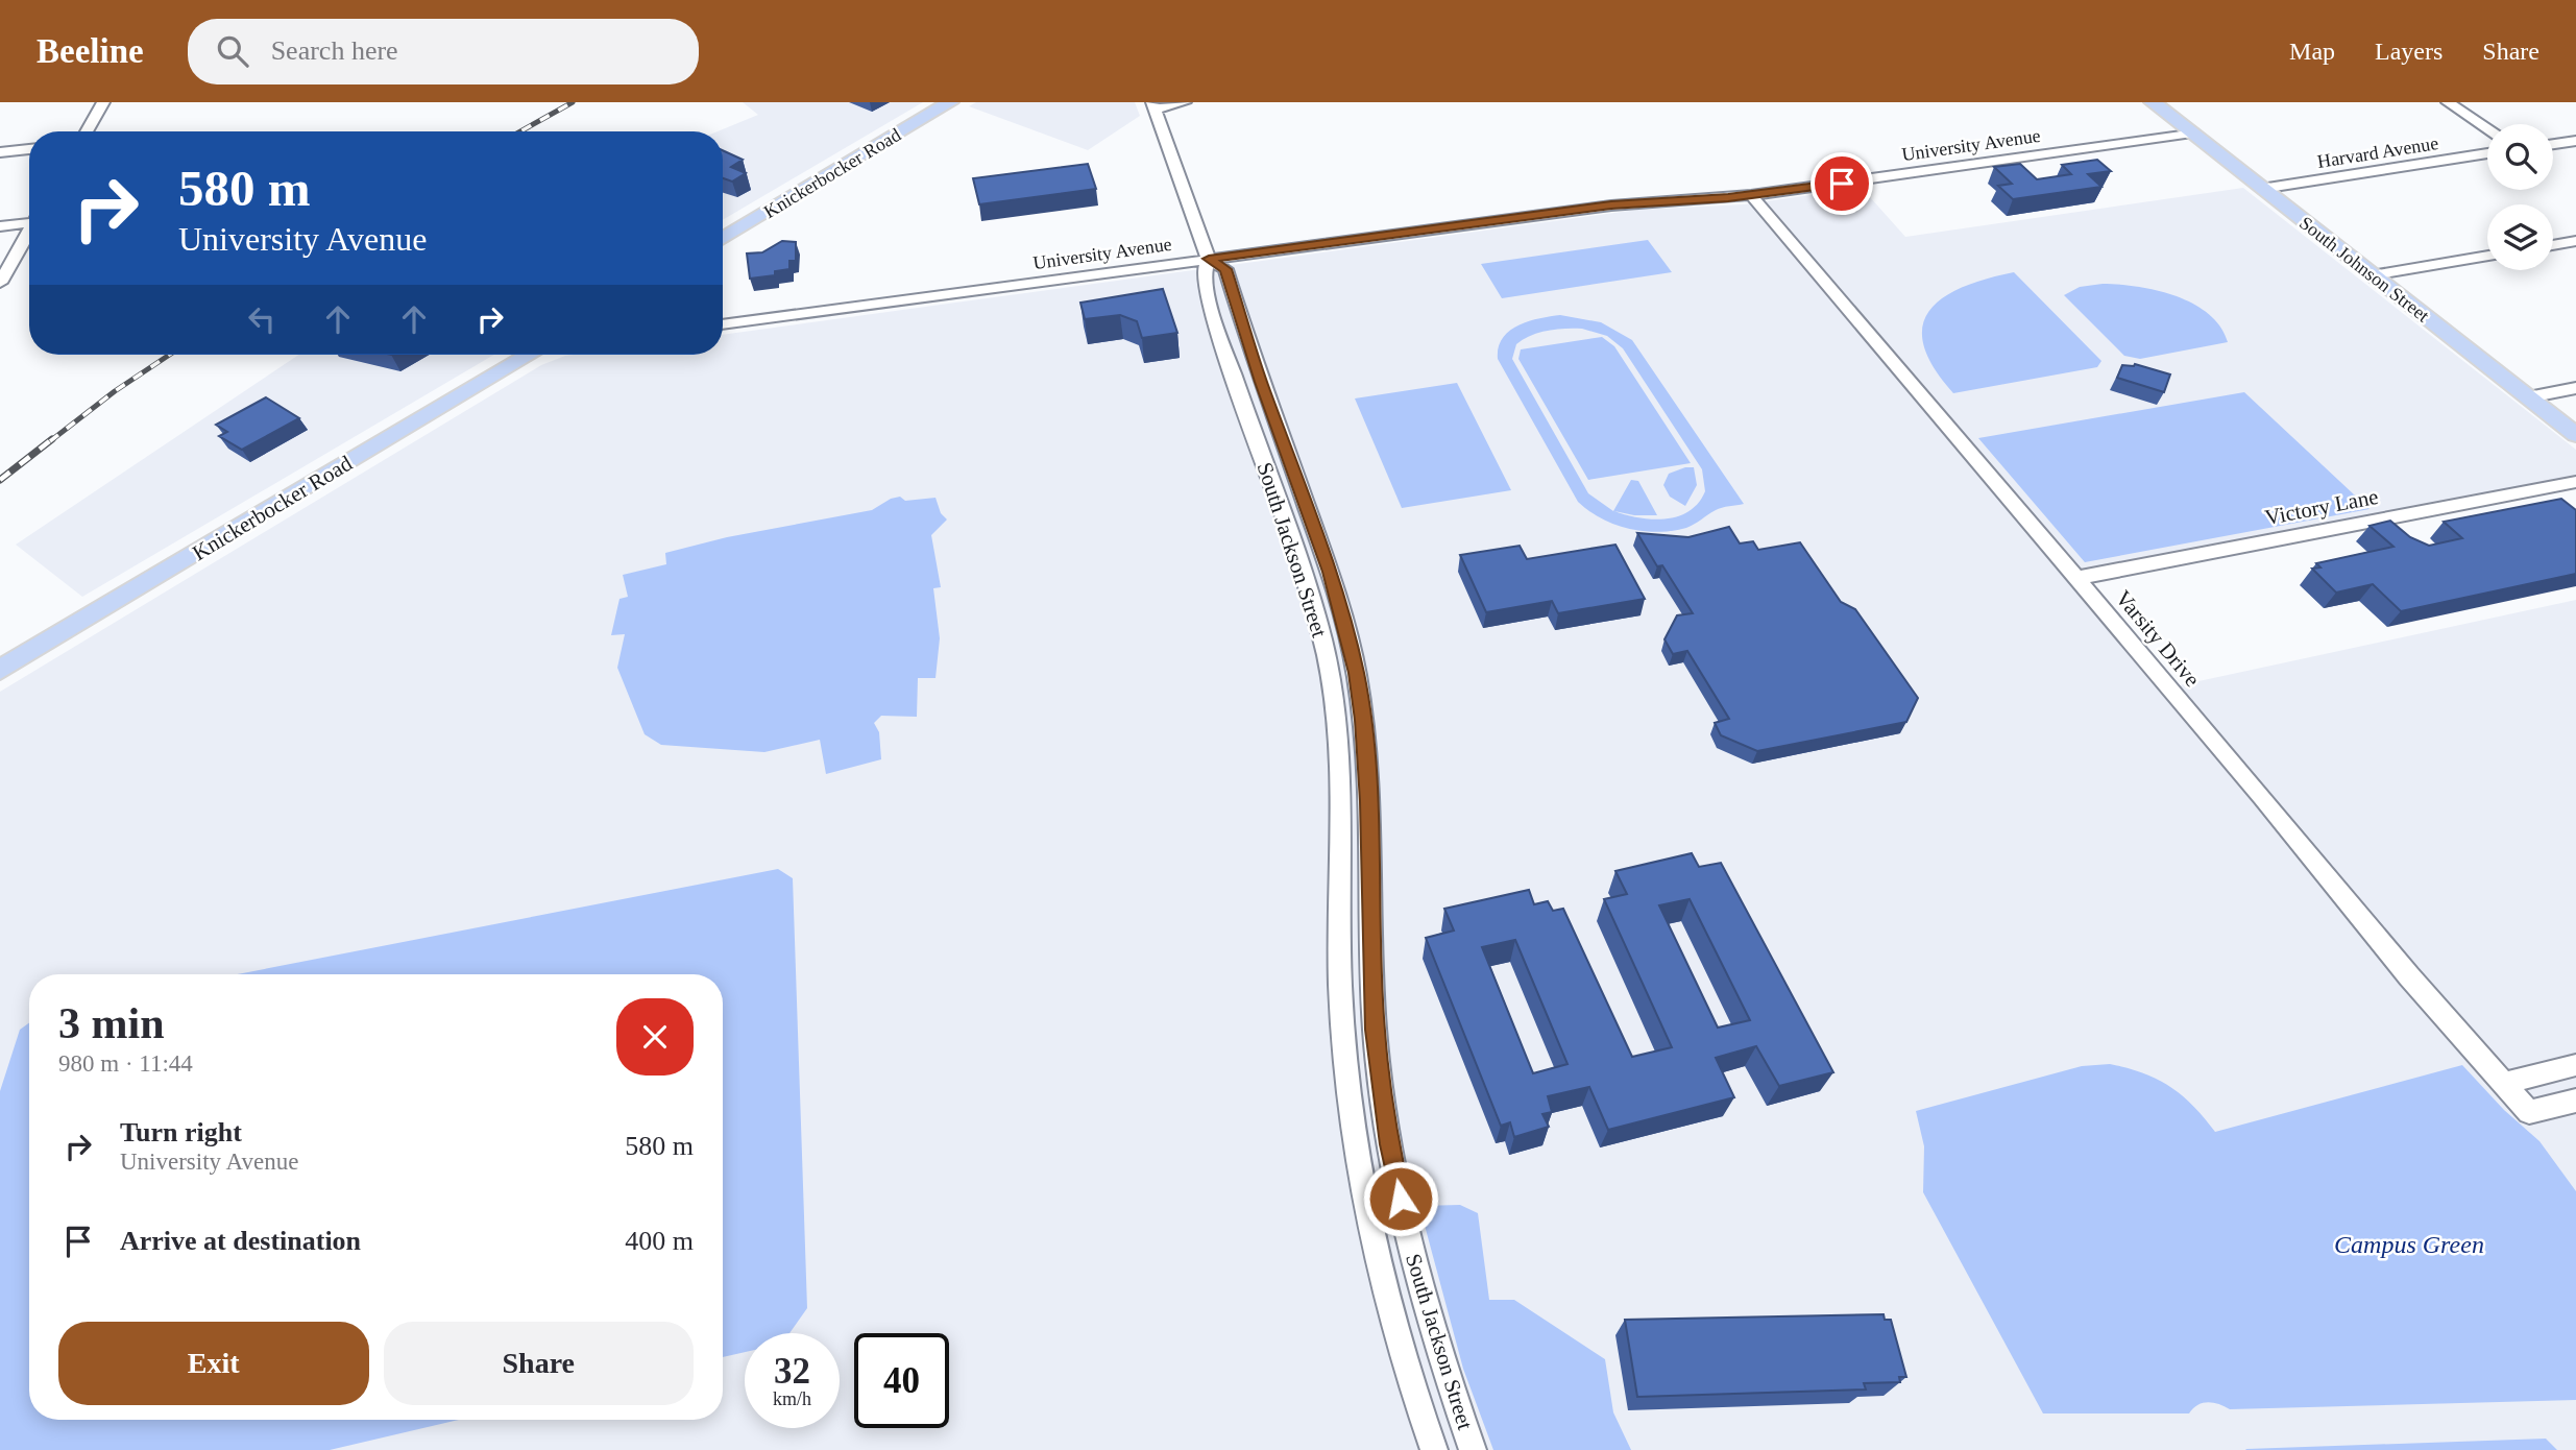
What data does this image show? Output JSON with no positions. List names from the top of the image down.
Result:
{
  "streets": {
    "main road": ["Knickerbocker Road", "South Johnson Street"],
    "street": [
      "University Avenue",
      "Harvard Avenue",
      "Victory Lane",
      "South Jackson Street",
      "Varsity Drive"
    ]
  },
  "crossings": [
    ["University Avenue", "South Johnson Street"],
    ["University Avenue", "South Jackson Street"],
    ["University Avenue", "Varsity Drive"],
    ["Harvard Avenue", "South Johnson Street"],
    ["Victory Lane", "Varsity Drive"]
  ],
  "parks": ["Campus Green"],
  "page": {
    "header": "Beeline",
    "search": "Search here",
    "nav": ["Map", "Layers", "Share"],
    "turn": ["580 m", "University Avenue"],
    "heading": ["3 min", "980 m · 11:44"],
    "list": [
      {
        "name": "Turn right",
        "note": "University Avenue",
        "value": "580 m"
      },
      {
        "name": "Arrive at destination",
        "value": "400 m"
      }
    ],
    "buttons": ["Exit", "Share"],
    "speed": "32 km/h",
    "limit": "40"
  }
}
